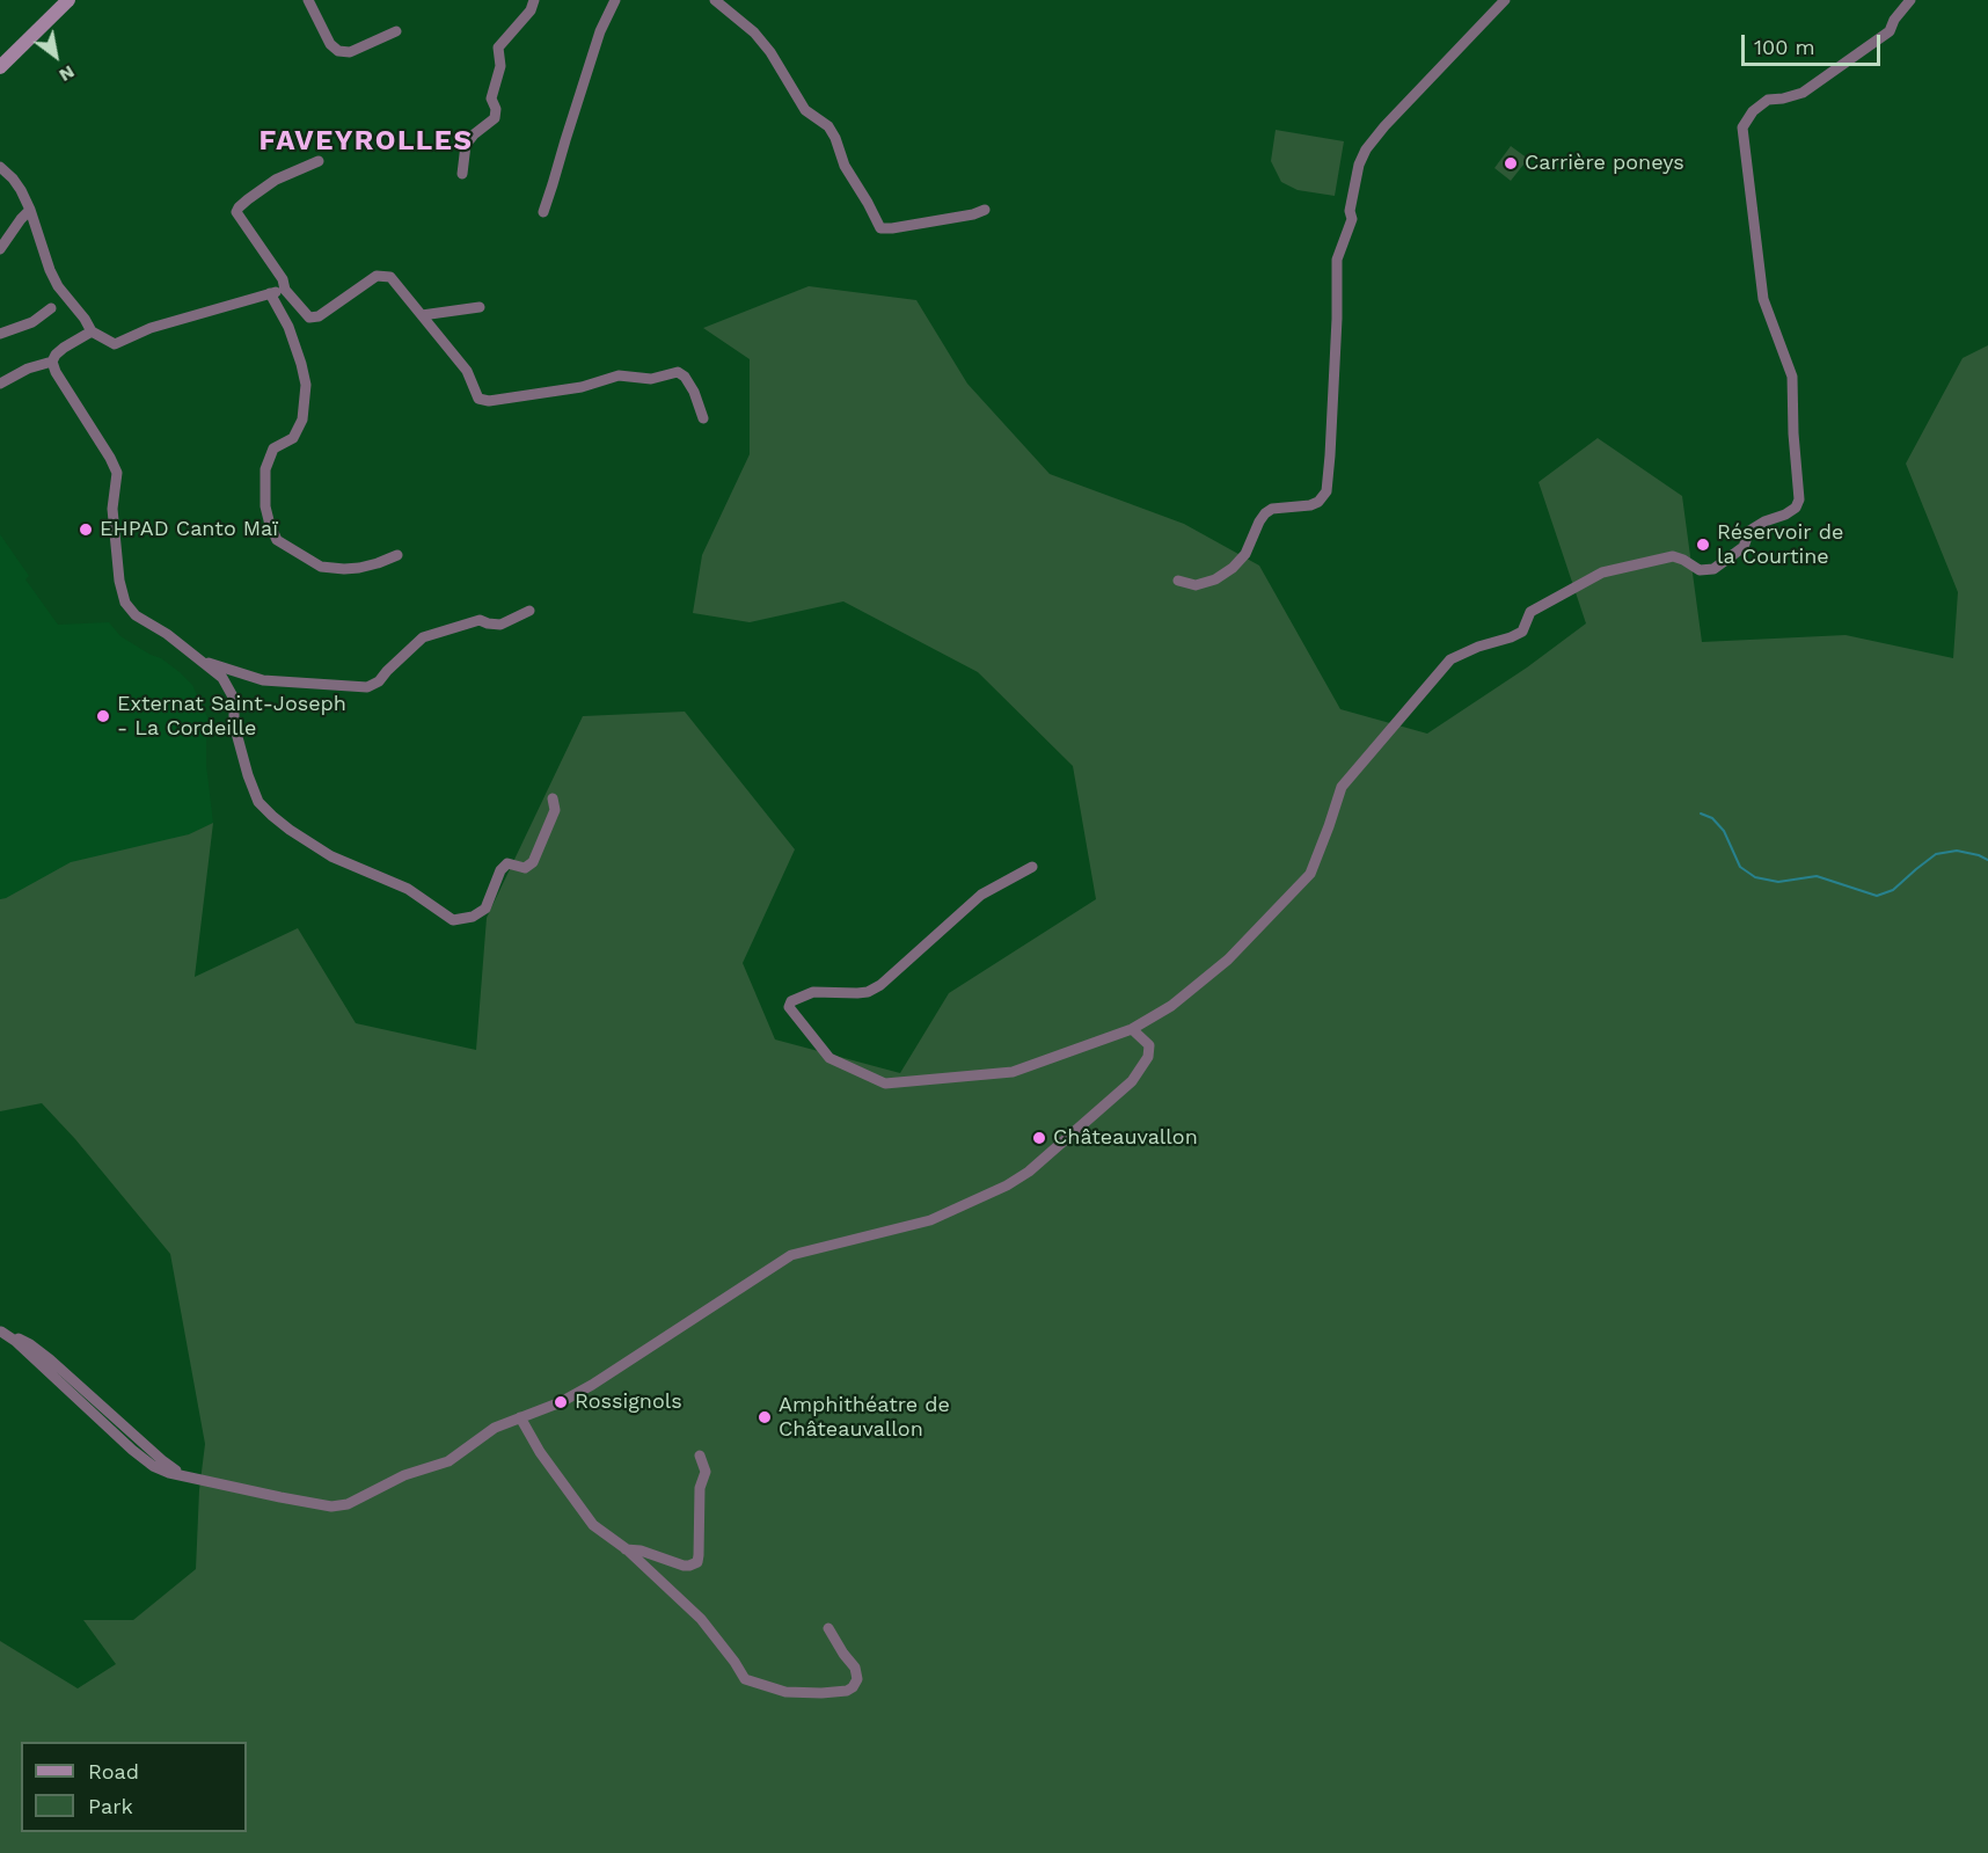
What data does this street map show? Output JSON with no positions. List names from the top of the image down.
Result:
{
  "districts": ["FAVEYROLLES"],
  "places": [
    "Carrière poneys",
    "EHPAD Canto Maï",
    "Réservoir de la Courtine",
    "Externat Saint-Joseph - La Cordeille",
    "Châteauvallon",
    "Rossignols",
    "Amphithéatre de Châteauvallon"
  ],
  "legend": ["Road", "Park"],
  "scale_bar": "100 m",
  "north": "bottom right"
}
